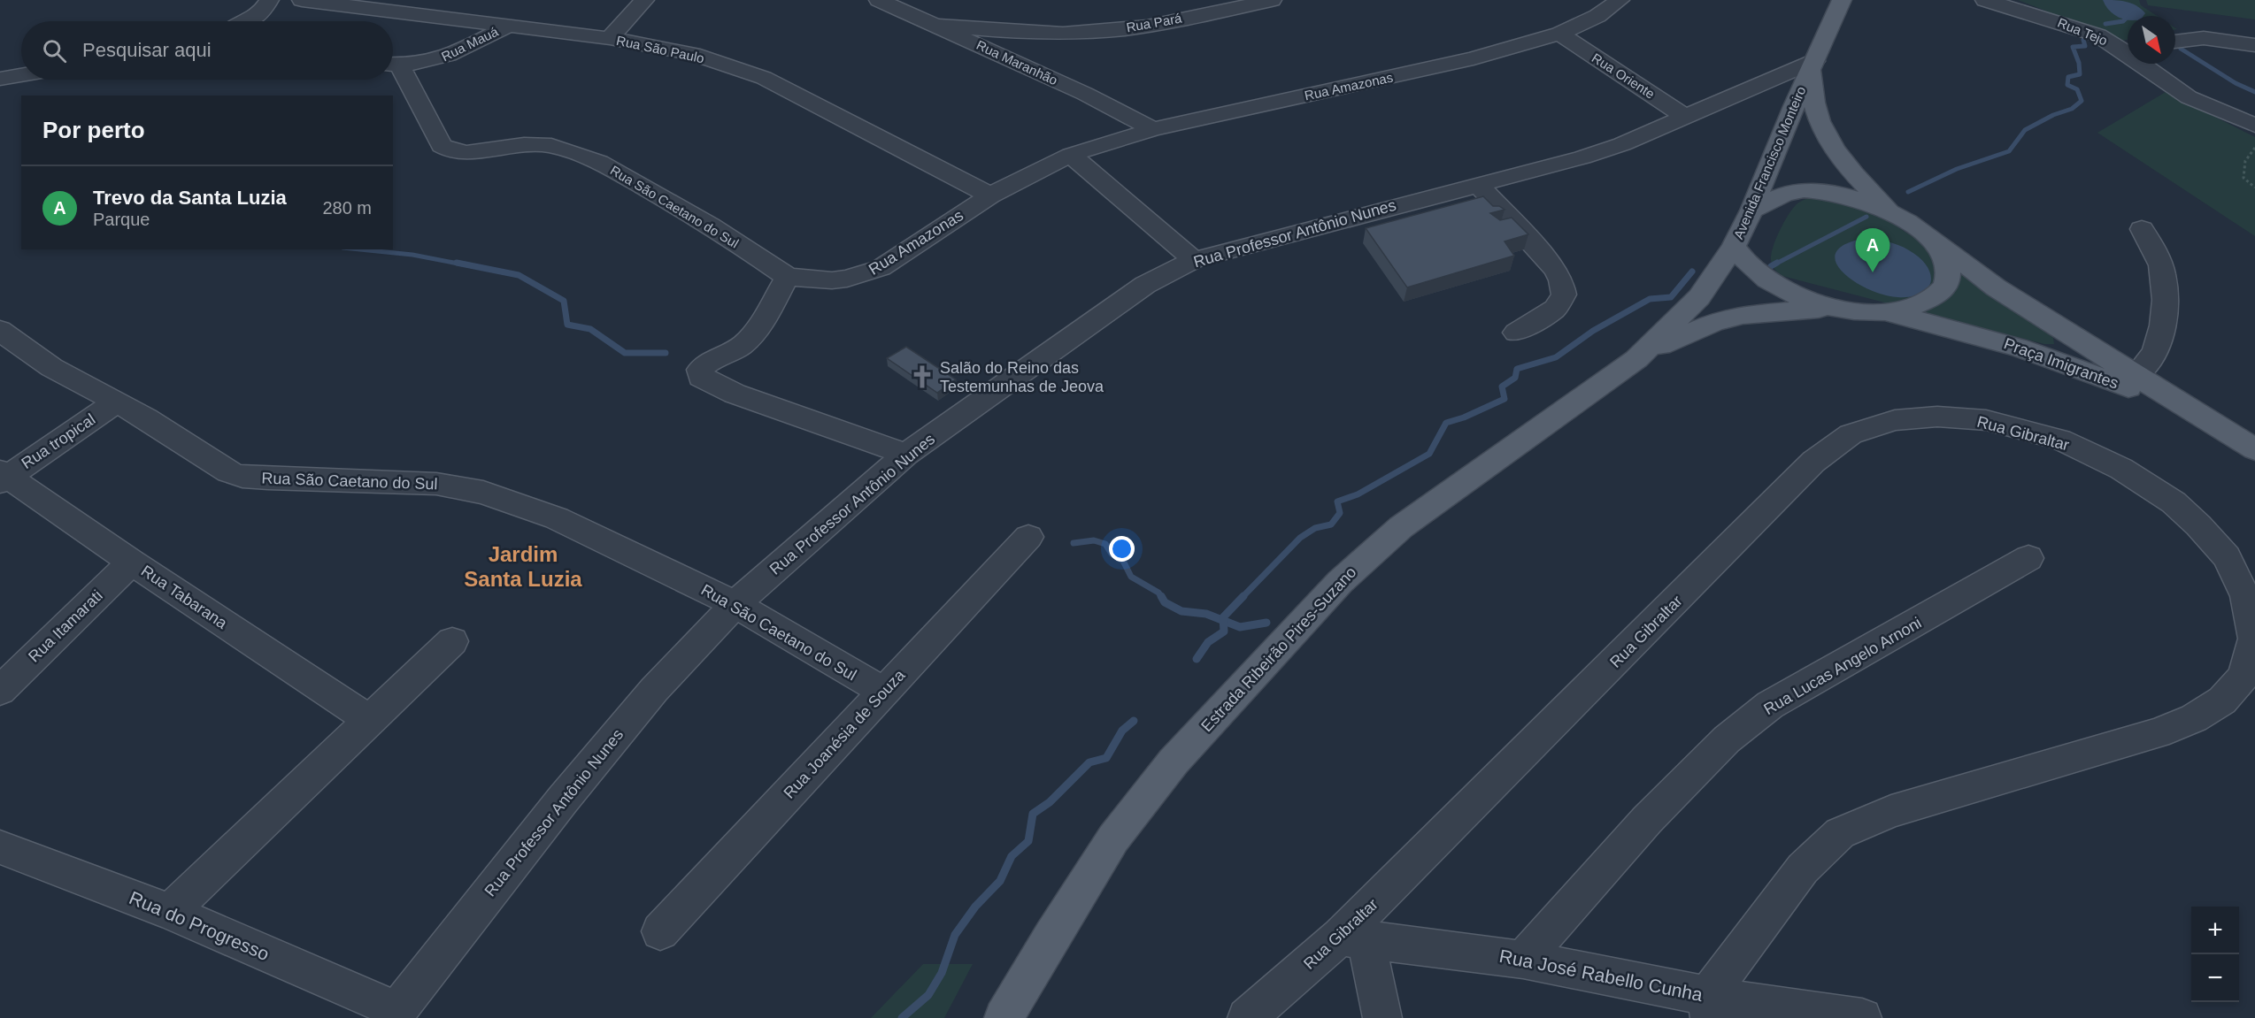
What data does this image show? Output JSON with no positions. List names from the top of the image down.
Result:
{
  "streets": {
    "main road": ["Avenida Francisco Monteiro", "Praça Imigrantes", "Estrada Ribeirão Pires-Suzano"],
    "street": [
      "Rua Pará",
      "Rua Tejo",
      "Rua Mauá",
      "Rua São Paulo",
      "Rua Maranhão",
      "Rua Oriente",
      "Rua Amazonas",
      "Rua São Caetano do Sul",
      "Rua Professor Antônio Nunes",
      "Rua Gibraltar",
      "Rua tropical",
      "Rua Tabarana",
      "Rua Itamarati",
      "Rua Lucas Angelo Arnoni",
      "Rua Joanésia de Souza",
      "Rua do Progresso",
      "Rua José Rabello Cunha"
    ]
  },
  "crossings": [
    ["Rua Pará", "Rua Maranhão"],
    ["Rua Mauá", "Rua São Paulo"],
    ["Rua São Paulo", "Rua Amazonas"],
    ["Rua Maranhão", "Rua Amazonas"],
    ["Rua Oriente", "Rua Amazonas"],
    ["Rua Oriente", "Rua Professor Antônio Nunes"],
    ["Rua Amazonas", "Rua São Caetano do Sul"],
    ["Avenida Francisco Monteiro", "Rua Professor Antônio Nunes"],
    ["Avenida Francisco Monteiro", "Estrada Ribeirão Pires-Suzano"],
    ["Rua São Caetano do Sul", "Rua Professor Antônio Nunes"],
    ["Rua São Caetano do Sul", "Rua tropical"],
    ["Rua São Caetano do Sul", "Rua Joanésia de Souza"],
    ["Rua Professor Antônio Nunes", "Rua do Progresso"],
    ["Rua Gibraltar", "Rua José Rabello Cunha"],
    ["Rua tropical", "Rua Tabarana"],
    ["Rua Tabarana", "Rua Itamarati"],
    ["Rua Lucas Angelo Arnoni", "Rua José Rabello Cunha"]
  ],
  "districts": ["Jardim Santa Luzia"],
  "places": {
    "church": ["Salão do Reino das Testemunhas de Jeova"]
  },
  "north": "bottom right",
  "page": {
    "search": "Pesquisar aqui",
    "heading": "Por perto",
    "list": [
      {
        "mark": "A",
        "name": "Trevo da Santa Luzia",
        "note": "Parque",
        "value": "280 m"
      }
    ],
    "pins": "A",
    "map_buttons": ["+", "−"]
  }
}
